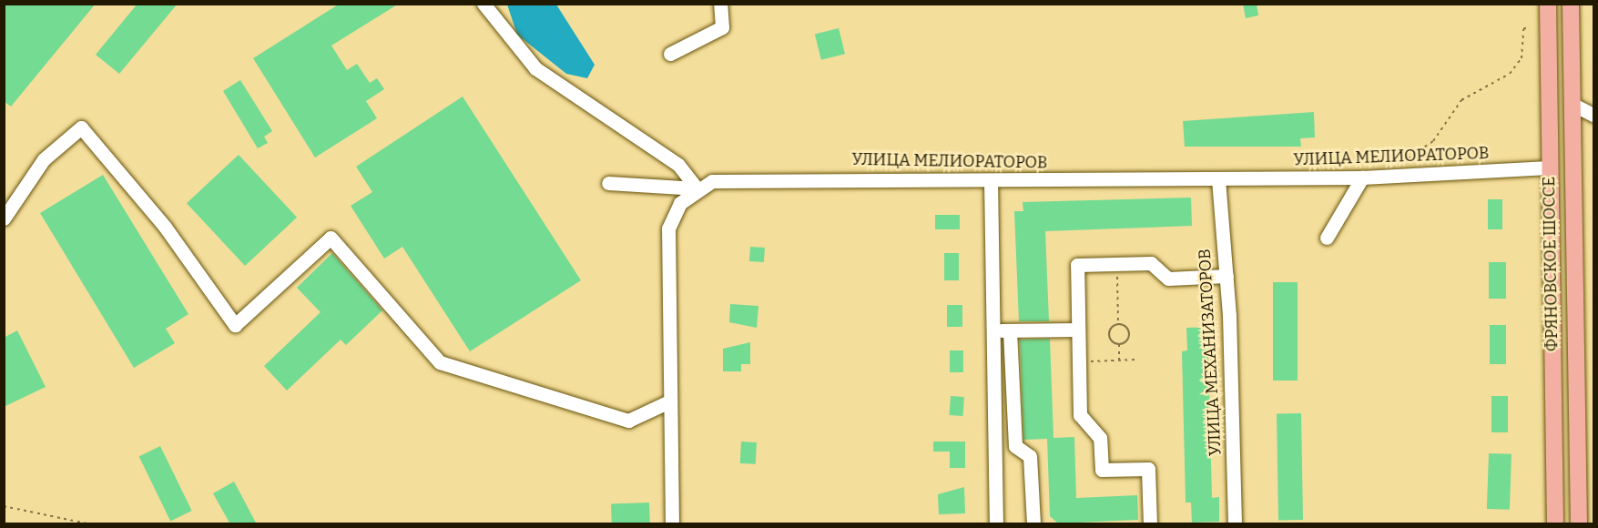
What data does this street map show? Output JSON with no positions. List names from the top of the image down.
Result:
{
  "streets": {
    "main road": ["ФРЯНОВСКОЕ ШОССЕ"],
    "street": ["УЛИЦА МЕЛИОРАТОРОВ", "УЛИЦА МЕХАНИЗАТОРОВ"]
  },
  "crossings": [
    ["УЛИЦА МЕЛИОРАТОРОВ", "ФРЯНОВСКОЕ ШОССЕ"],
    ["УЛИЦА МЕЛИОРАТОРОВ", "УЛИЦА МЕХАНИЗАТОРОВ"]
  ]
}
